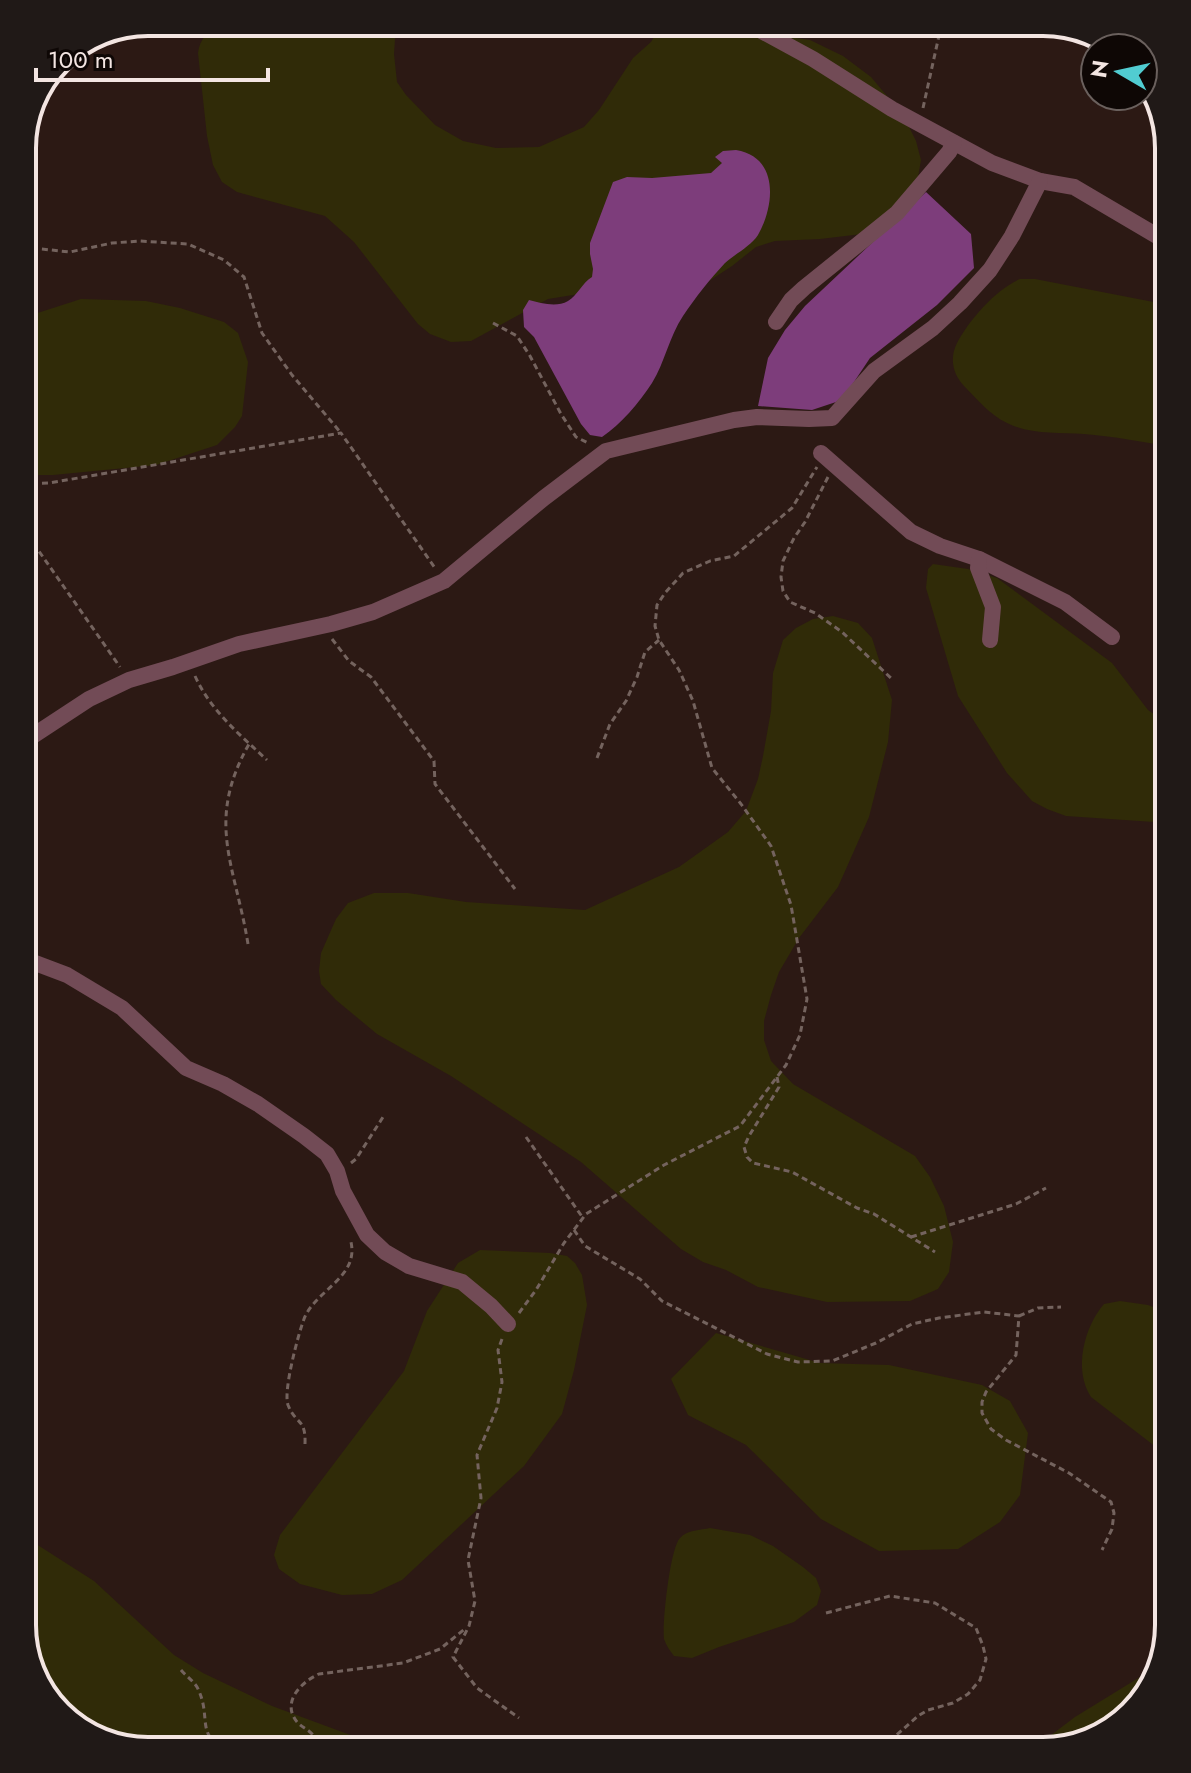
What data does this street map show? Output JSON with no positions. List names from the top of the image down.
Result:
{
  "scale_bar": "100 m",
  "north": "left"
}
